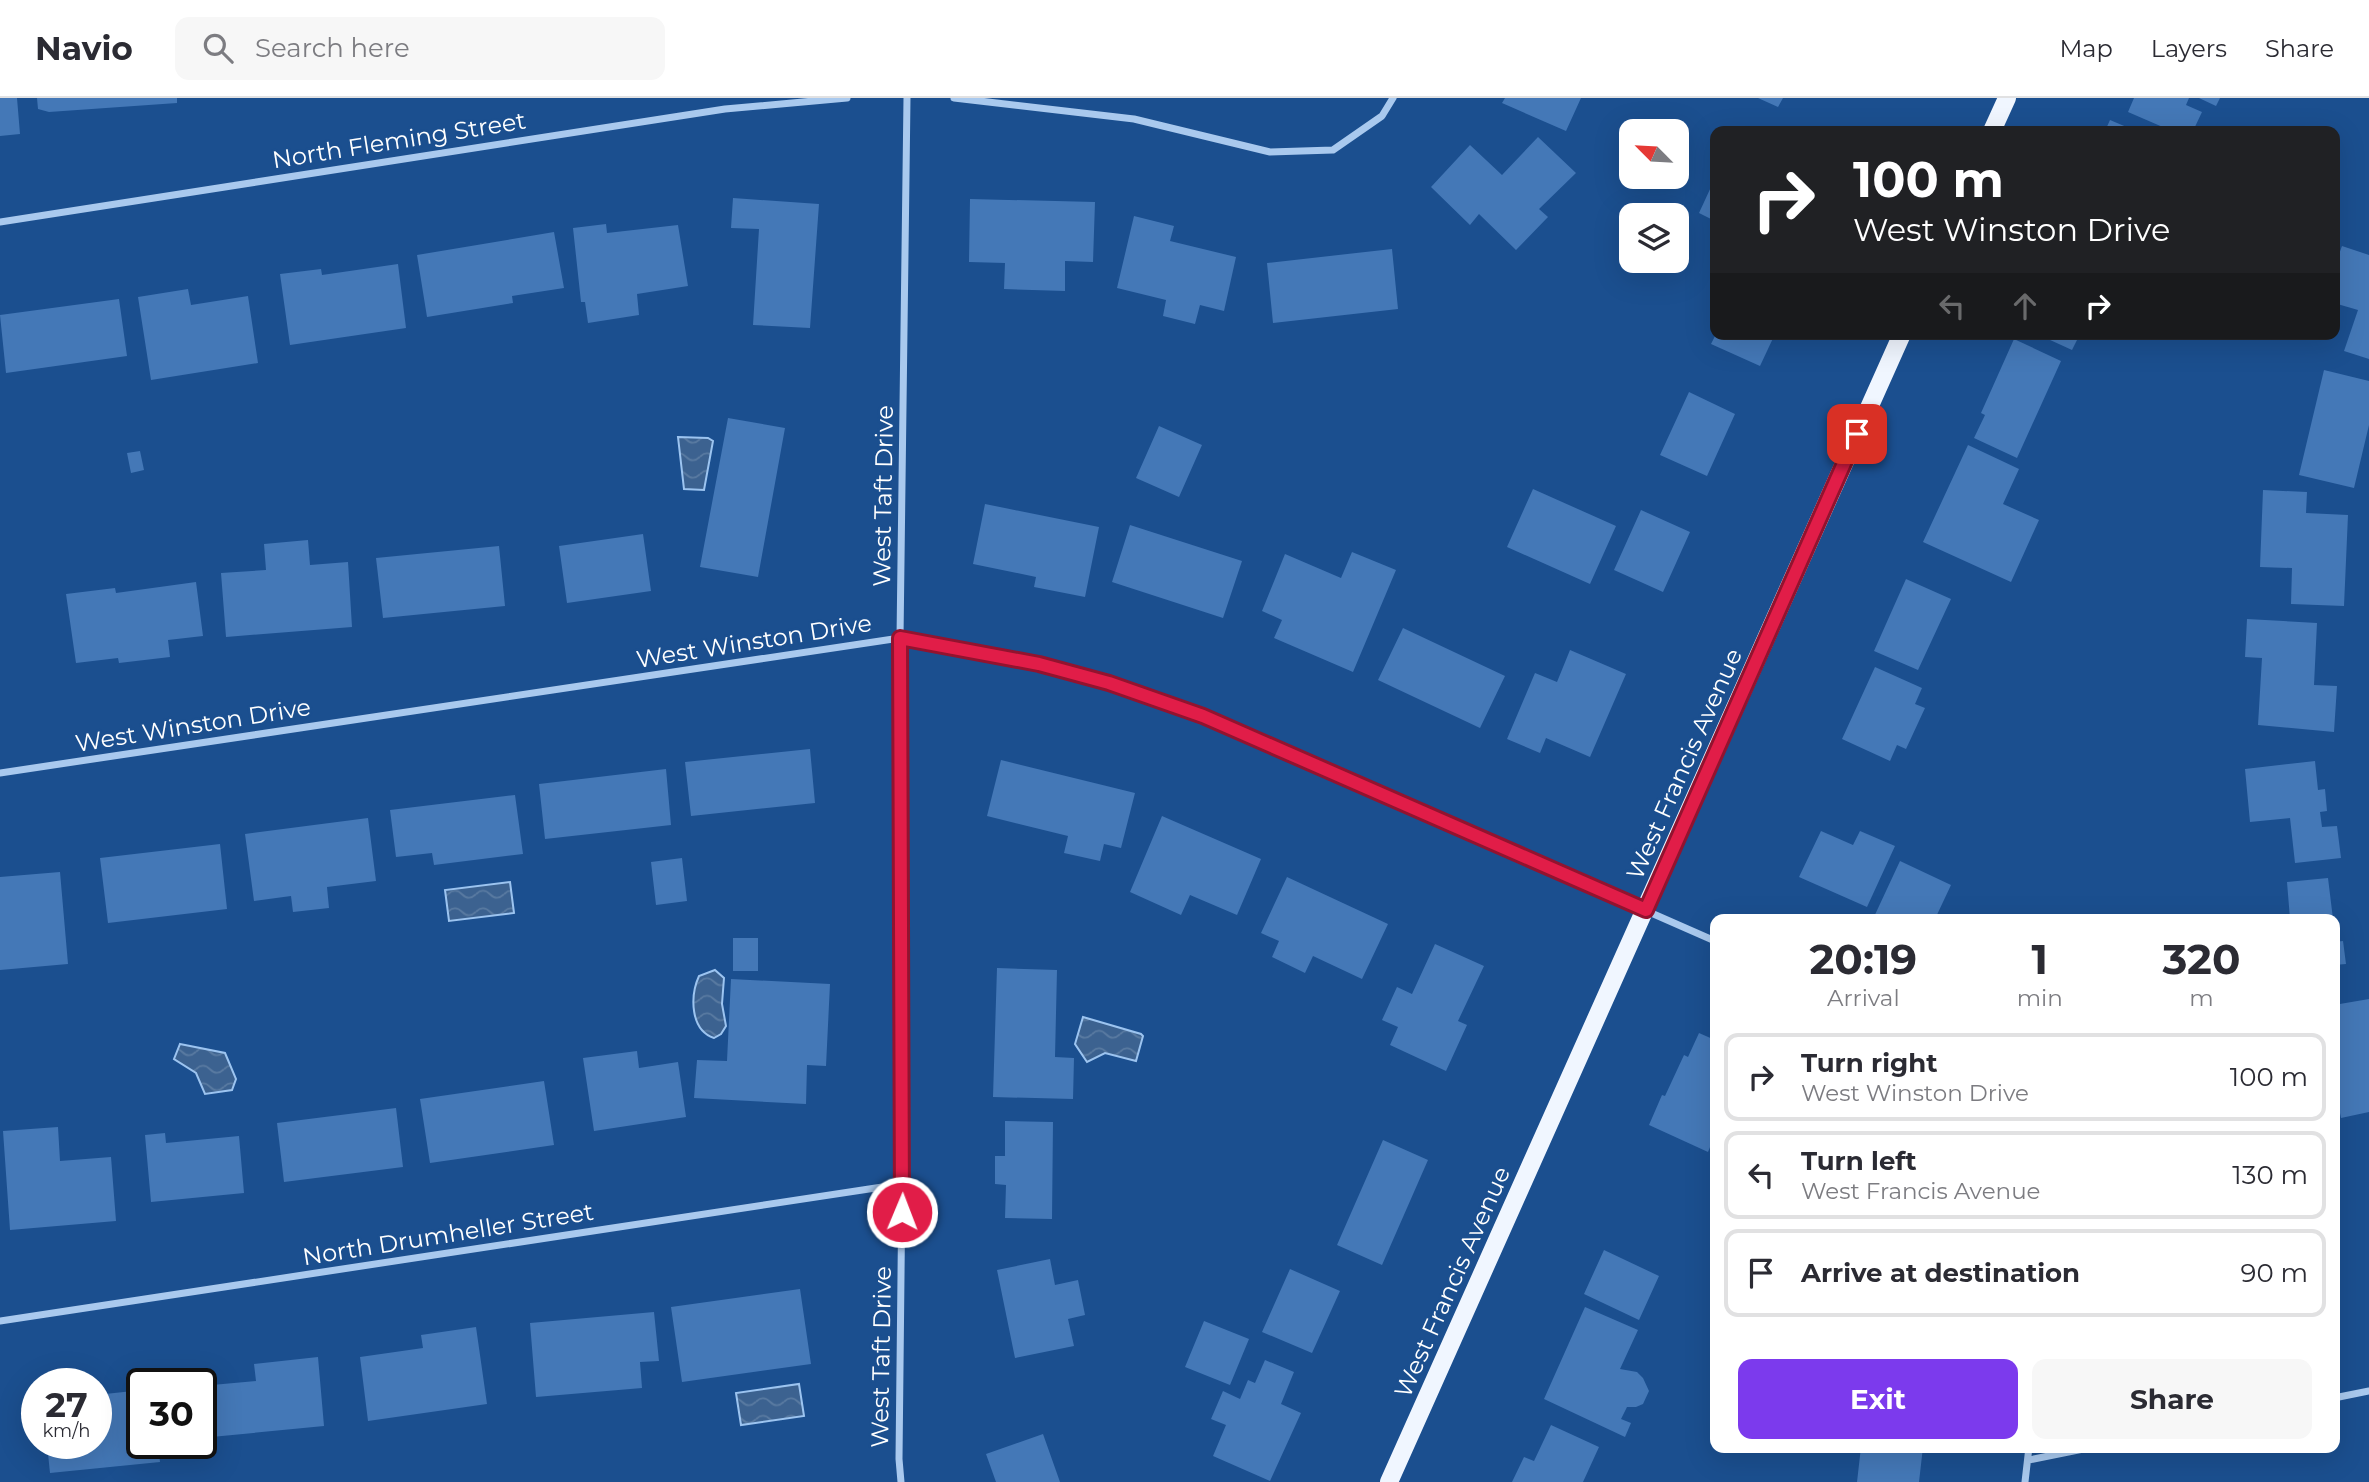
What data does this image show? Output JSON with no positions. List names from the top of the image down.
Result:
{
  "streets": {
    "main road": ["West Francis Avenue"],
    "street": [
      "North Fleming Street",
      "West Taft Drive",
      "West Winston Drive",
      "North Drumheller Street"
    ]
  },
  "crossings": [
    ["West Taft Drive", "West Winston Drive"],
    ["West Taft Drive", "North Drumheller Street"],
    ["West Winston Drive", "West Francis Avenue"]
  ],
  "north": "top left",
  "page": {
    "header": "Navio",
    "search": "Search here",
    "nav": ["Map", "Layers", "Share"],
    "turn": ["100 m", "West Winston Drive"],
    "eta": [
      "20:19",
      "Arrival",
      "1",
      "min",
      "320",
      "m"
    ],
    "list": [
      {
        "name": "Turn right",
        "note": "West Winston Drive",
        "value": "100 m"
      },
      {
        "name": "Turn left",
        "note": "West Francis Avenue",
        "value": "130 m"
      },
      {
        "name": "Arrive at destination",
        "value": "90 m"
      }
    ],
    "buttons": ["Exit", "Share"],
    "speed": "27 km/h",
    "limit": "30"
  }
}
